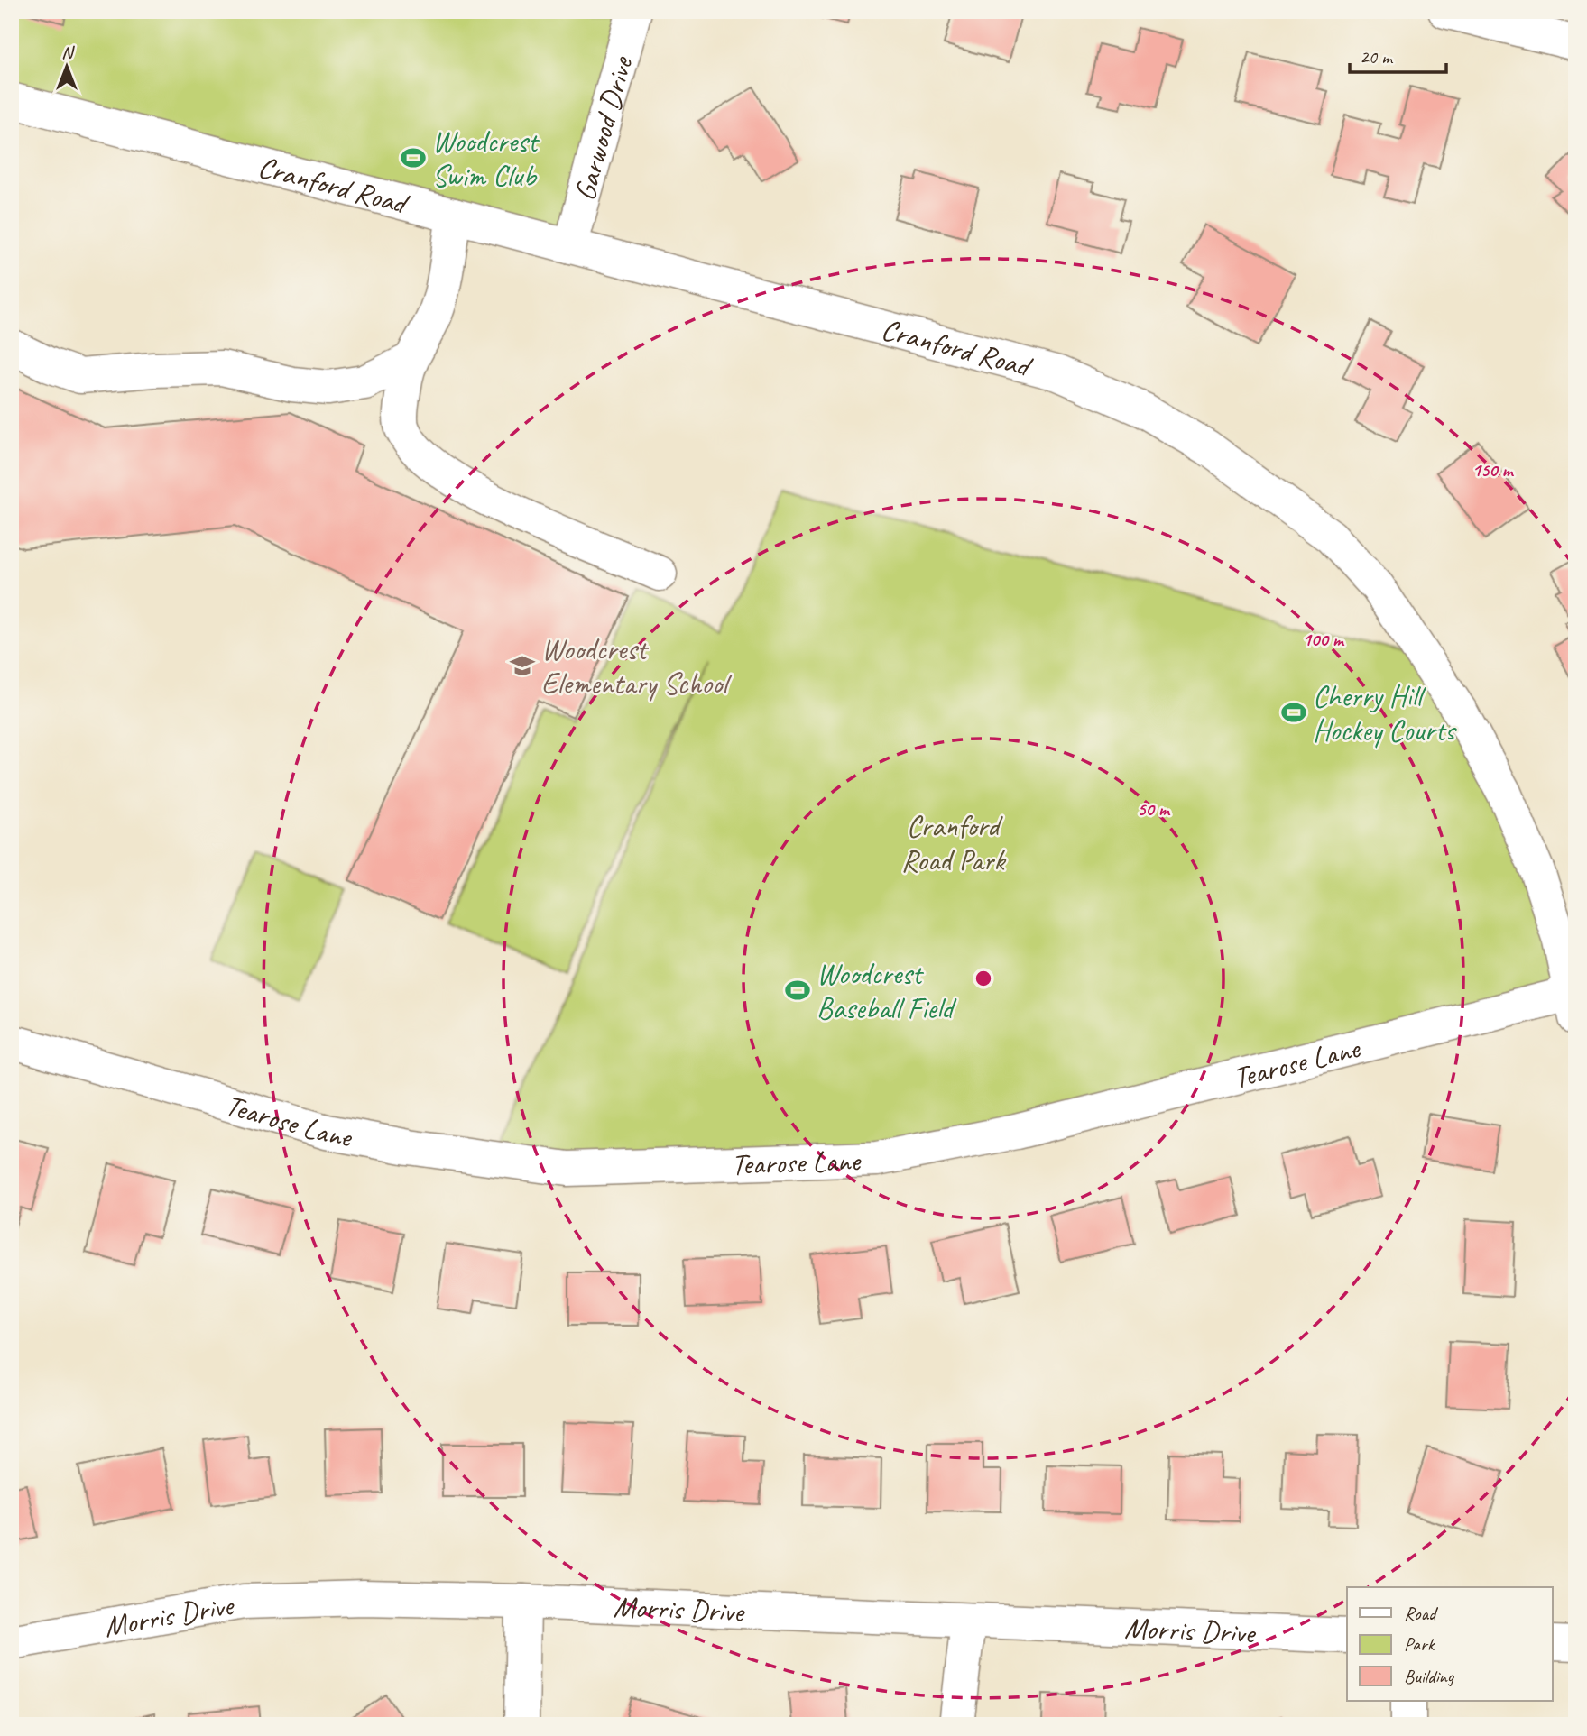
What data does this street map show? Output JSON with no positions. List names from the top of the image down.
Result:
{
  "streets": {
    "street": [
      "Garwood Drive",
      "Cranford Road",
      "Tearose Lane",
      "Morris Drive"
    ]
  },
  "crossings": [
    ["Garwood Drive", "Cranford Road"],
    ["Cranford Road", "Tearose Lane"]
  ],
  "parks": ["Cranford Road Park"],
  "places": {
    "sports": ["Woodcrest Swim Club", "Cherry Hill Hockey Courts", "Woodcrest Baseball Field"],
    "school or university": ["Woodcrest Elementary School"]
  },
  "legend": ["Road", "Park", "Building"],
  "scale_bar": "20 m",
  "north": "top",
  "rings": ["150 m", "100 m", "50 m"]
}
